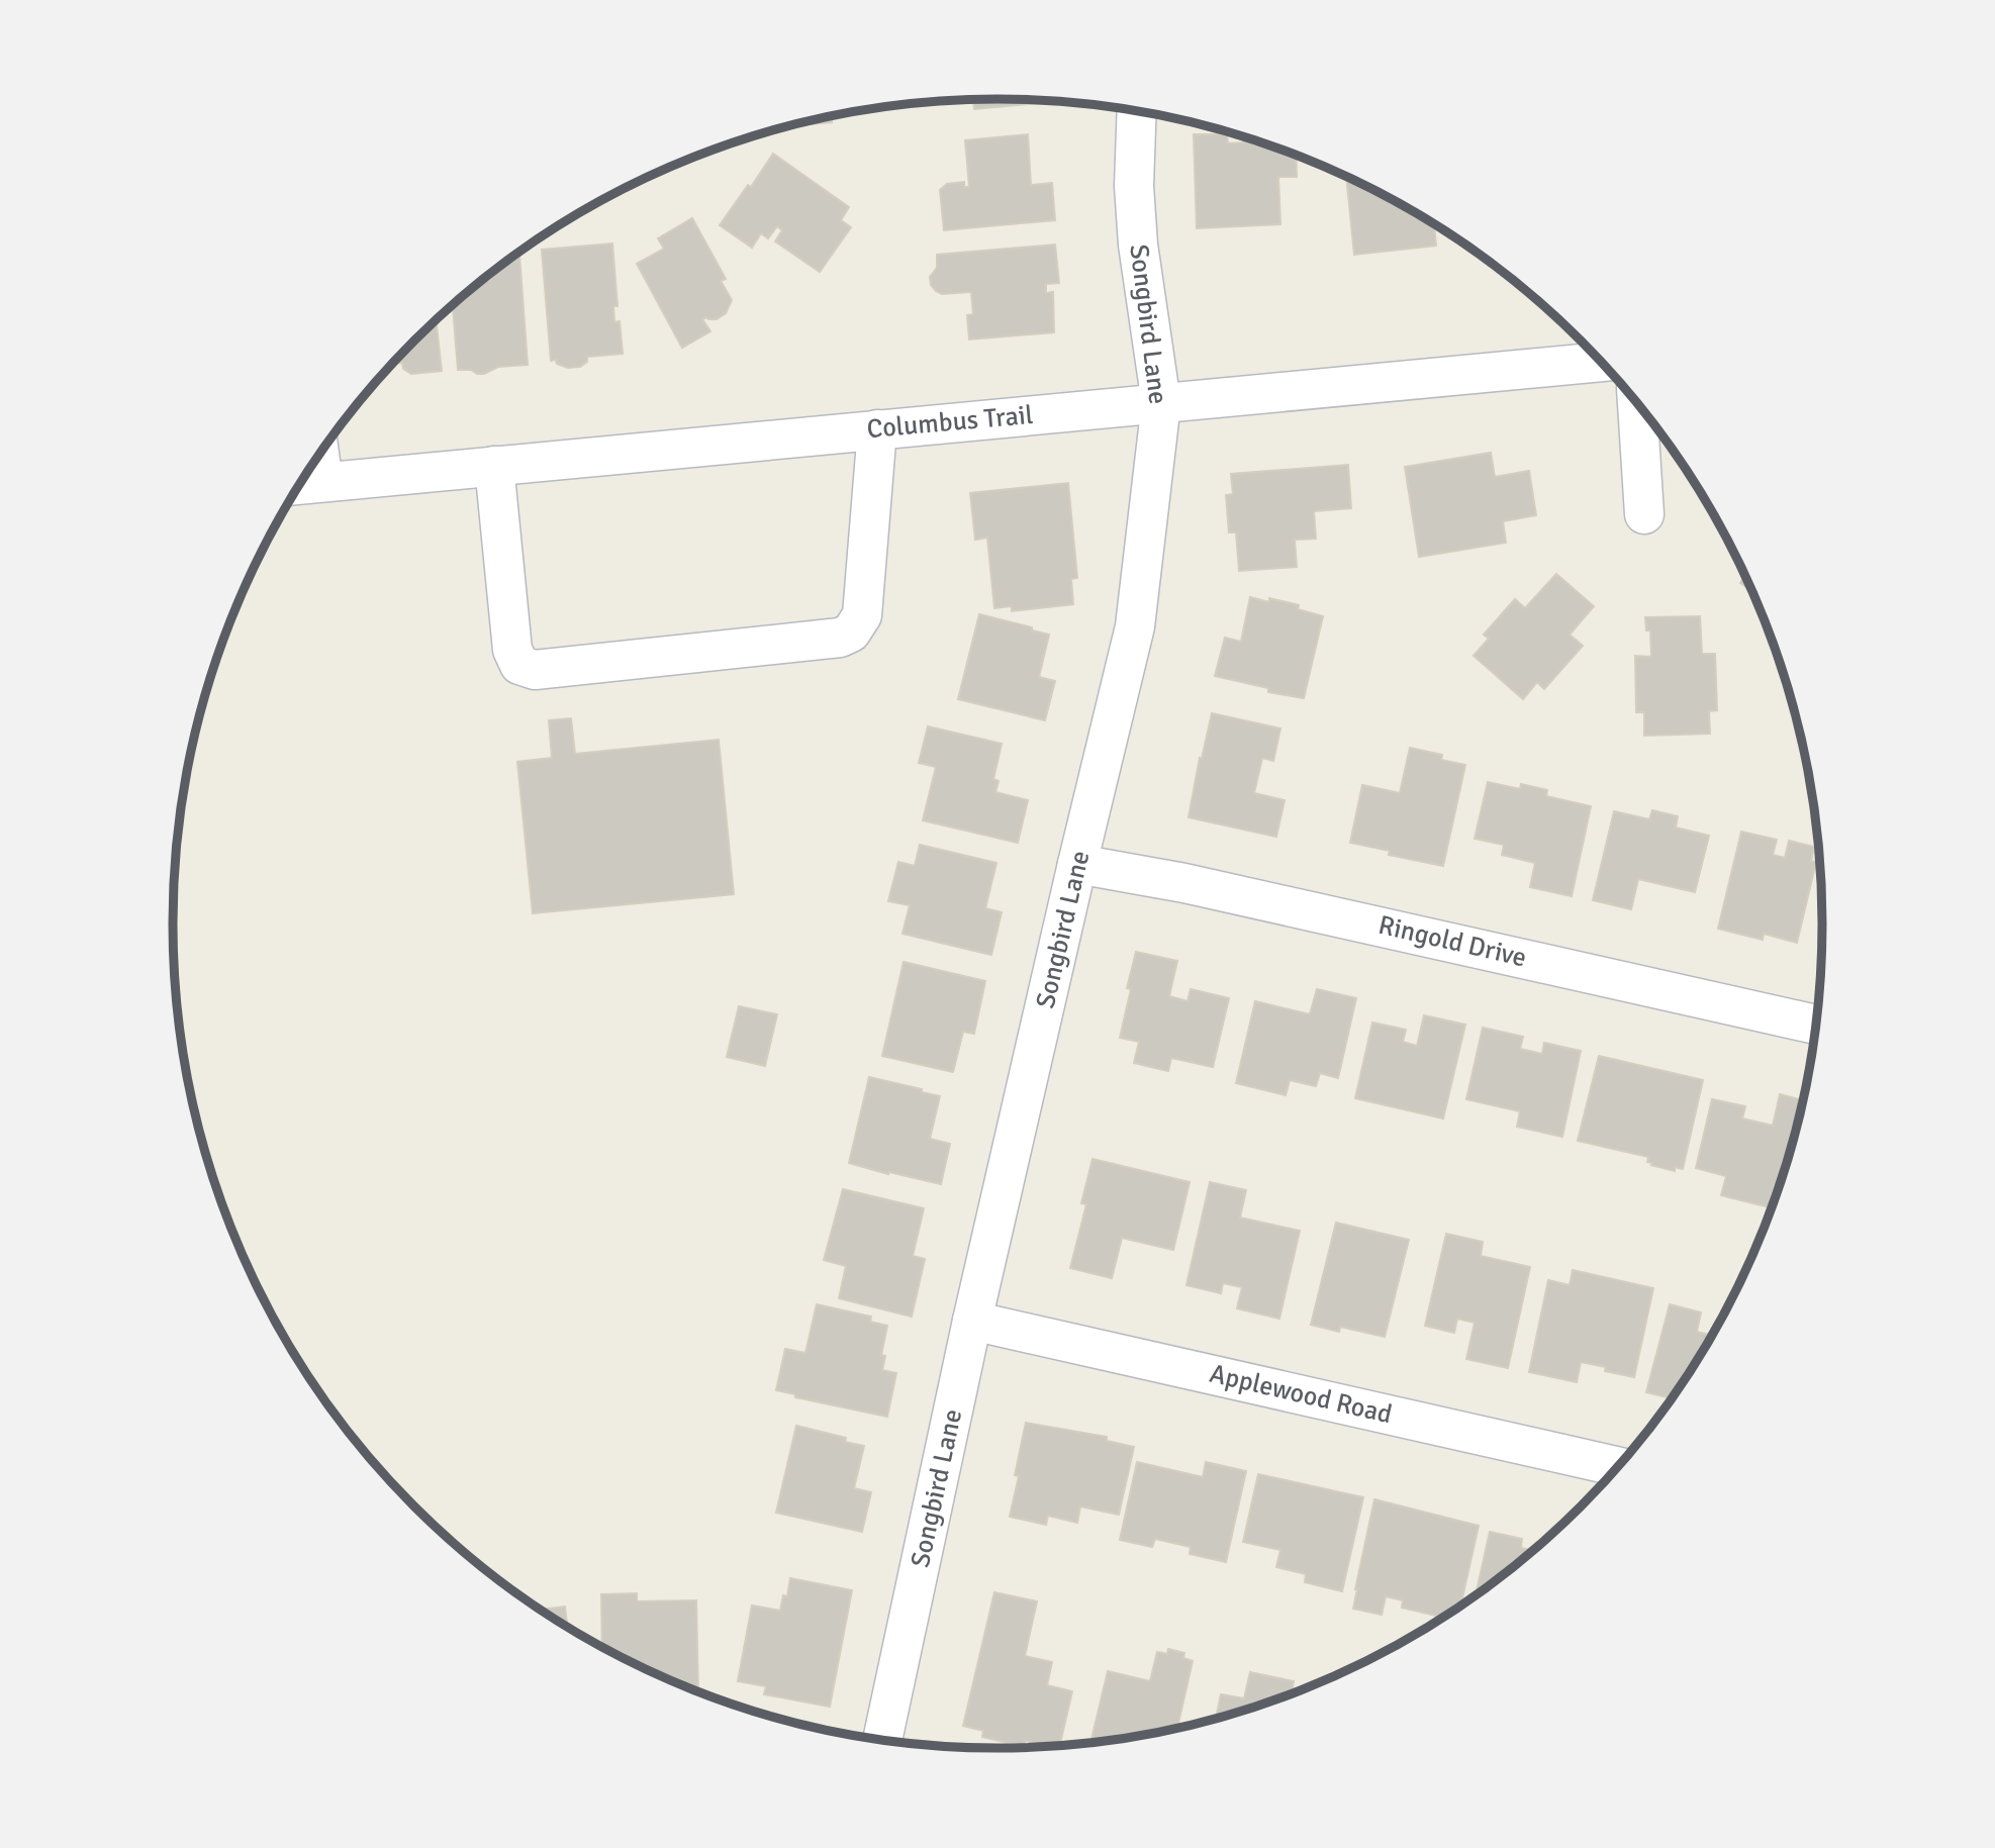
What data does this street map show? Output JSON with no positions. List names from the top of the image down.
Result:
{
  "streets": {
    "street": [
      "Songbird Lane",
      "Columbus Trail",
      "Ringold Drive",
      "Applewood Road"
    ]
  },
  "crossings": [
    ["Songbird Lane", "Columbus Trail"],
    ["Songbird Lane", "Ringold Drive"],
    ["Songbird Lane", "Applewood Road"]
  ]
}
